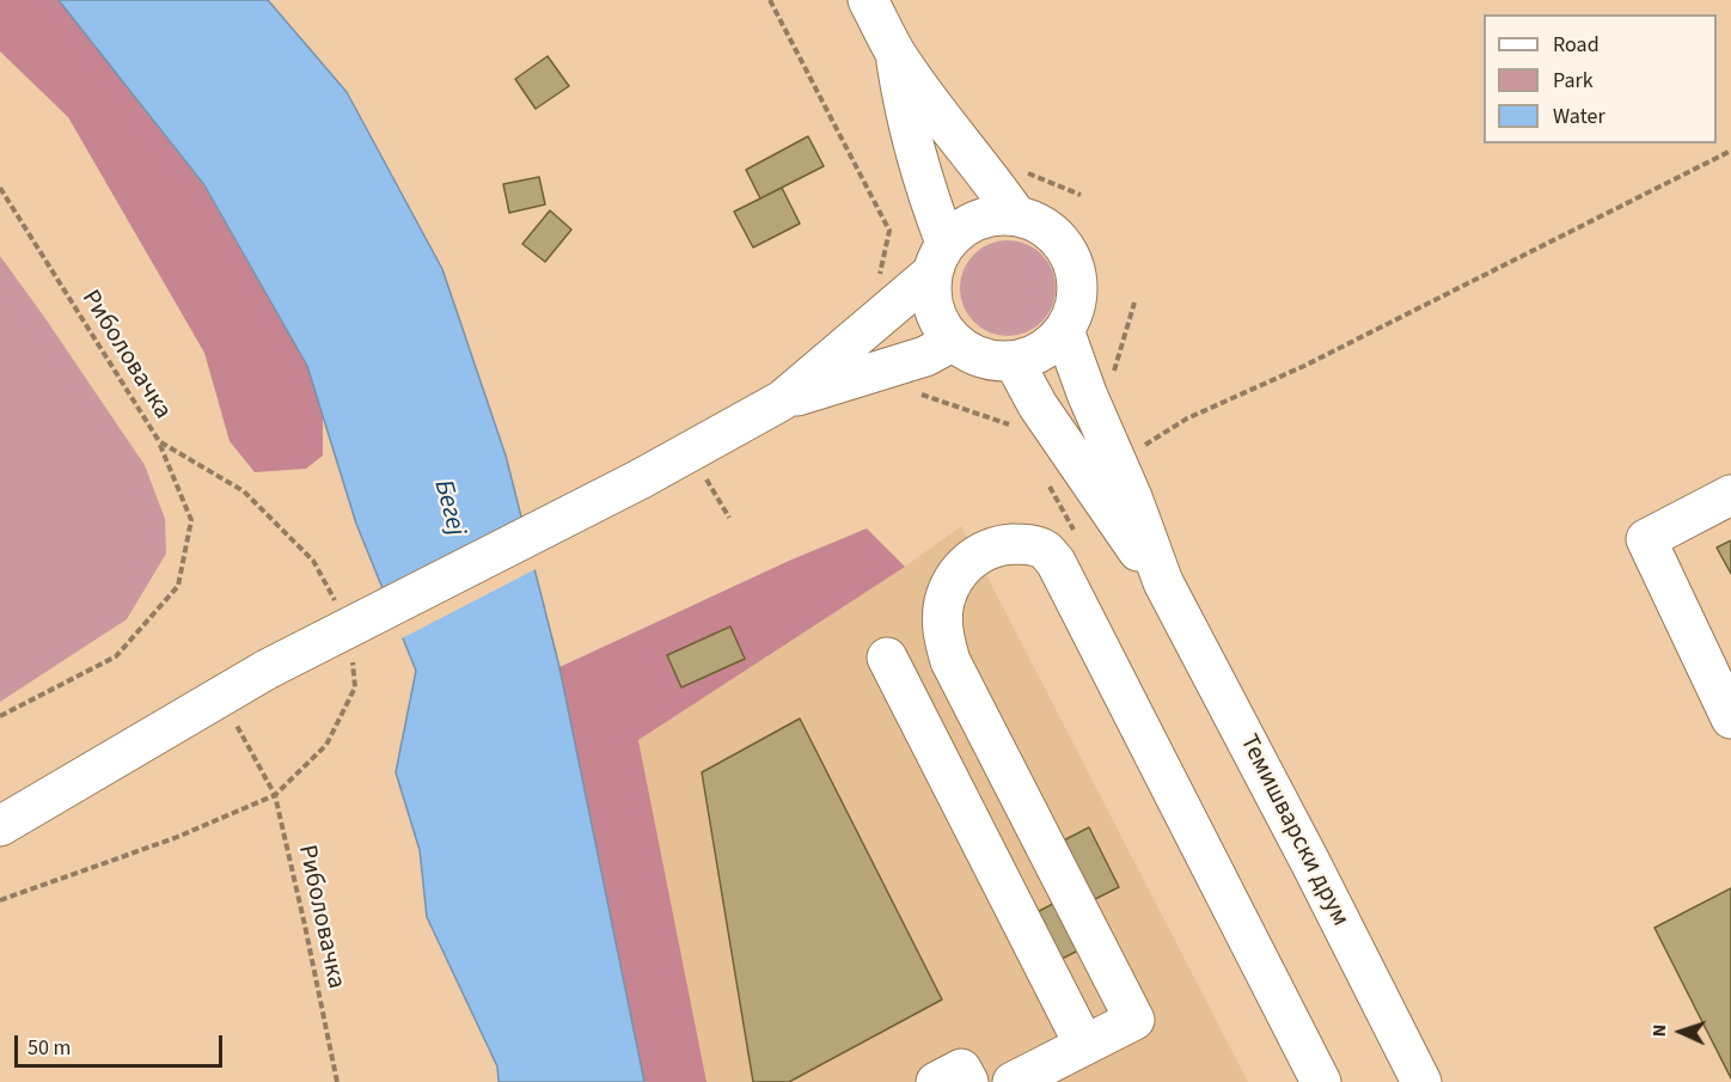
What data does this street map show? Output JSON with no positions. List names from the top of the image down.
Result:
{
  "streets": {
    "main road": ["Темишварски друм"],
    "path": ["Риболовачка"]
  },
  "water": ["Бегеј"],
  "legend": ["Road", "Park", "Water"],
  "scale_bar": "50 m",
  "north": "left"
}
